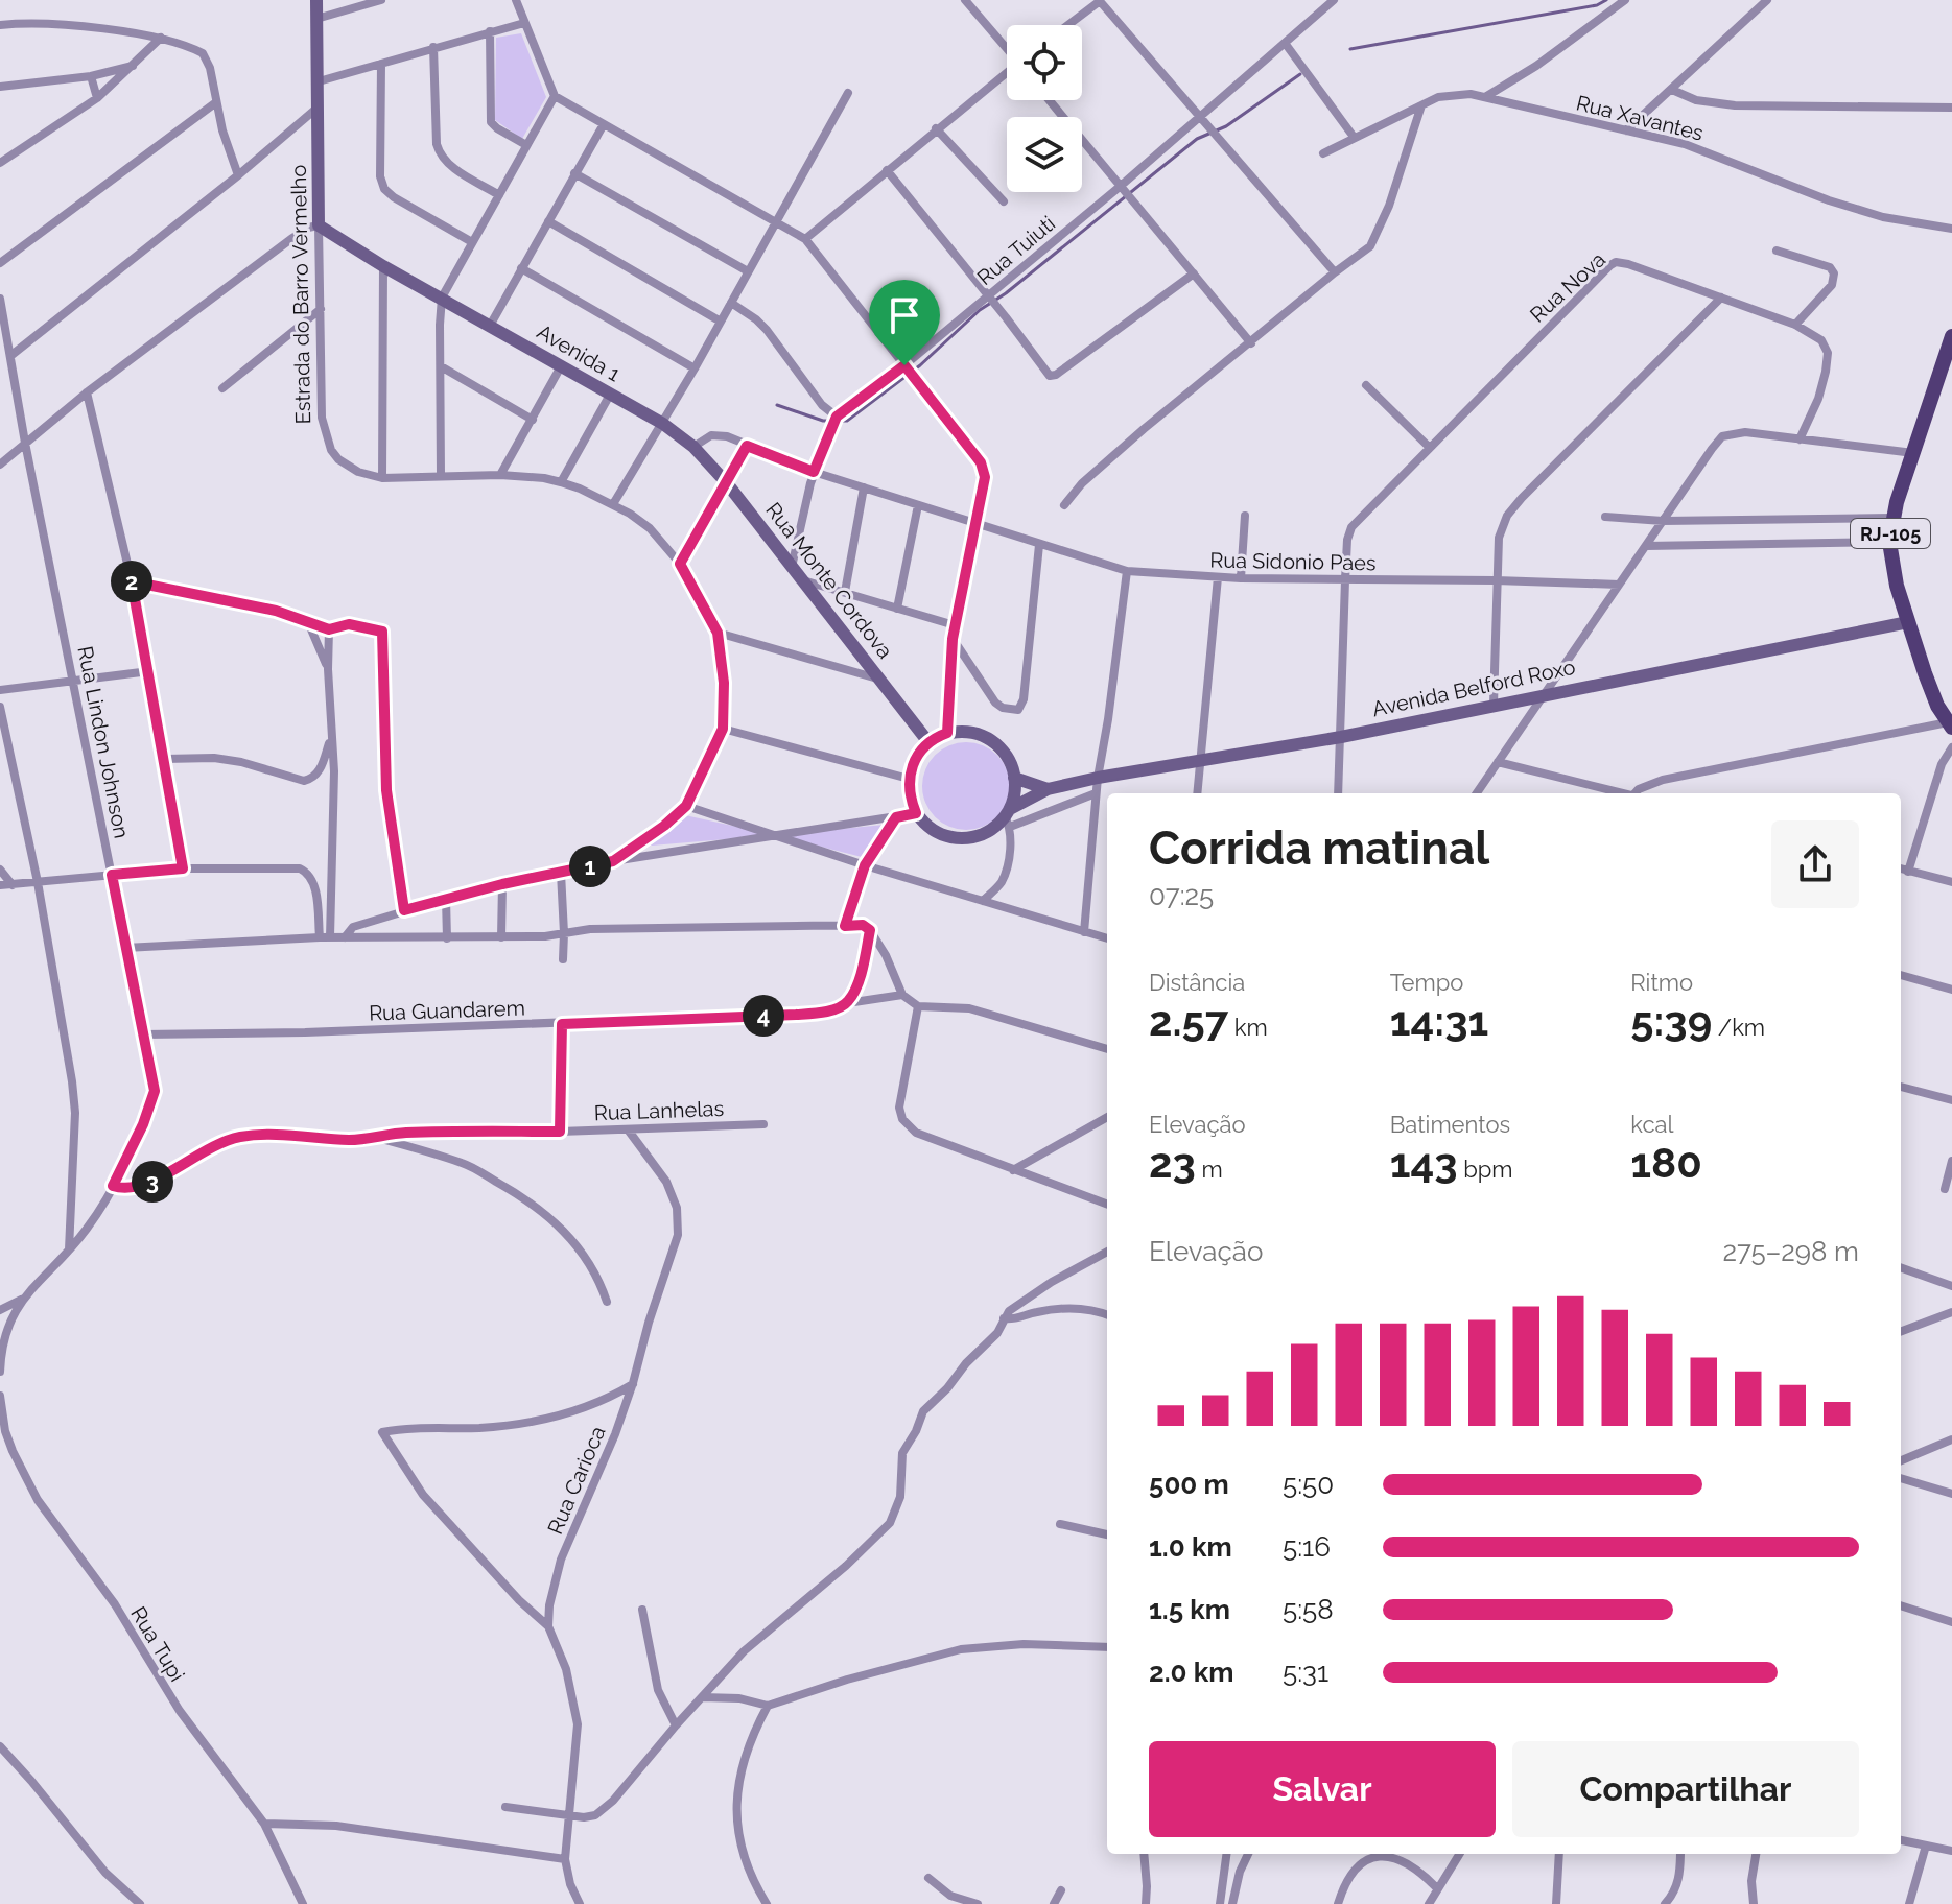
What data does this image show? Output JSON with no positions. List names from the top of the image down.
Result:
{
  "streets": {
    "main road": ["RJ-105"],
    "street": [
      "Rua Xavantes",
      "Rua Tuiuti",
      "Rua Nova",
      "Estrada do Barro Vermelho",
      "Avenida 1",
      "Rua Sidonio Paes",
      "Rua Monte Cordova",
      "Avenida Belford Roxo",
      "Rua Lindon Johnson",
      "Rua Guandarem",
      "Rua Lanhelas",
      "Rua Carioca",
      "Rua Tupi"
    ]
  },
  "crossings": [
    ["Rua Nova", "Rua Sidonio Paes"],
    ["Estrada do Barro Vermelho", "Avenida 1"],
    ["Avenida 1", "Rua Sidonio Paes"],
    ["Avenida 1", "Rua Monte Cordova"],
    ["RJ-105", "Avenida Belford Roxo"],
    ["Rua Sidonio Paes", "Rua Monte Cordova"],
    ["Rua Monte Cordova", "Avenida Belford Roxo"],
    ["Rua Lindon Johnson", "Rua Guandarem"],
    ["Rua Lindon Johnson", "Rua Lanhelas"],
    ["Rua Lanhelas", "Rua Carioca"]
  ],
  "page": {
    "pins": [
      "2",
      "1",
      "4",
      "3"
    ],
    "heading": ["Corrida matinal", "07:25"],
    "stats": [
      ["Distância", "2.57 km"],
      ["Tempo", "14:31"],
      ["Ritmo", "5:39 /km"],
      ["Elevação", "23 m"],
      ["Batimentos", "143 bpm"],
      ["kcal", "180"]
    ],
    "chart": ["Elevação", "275–298 m"],
    "list": [
      {
        "name": "500 m",
        "note": "5:50"
      },
      {
        "name": "1.0 km",
        "note": "5:16"
      },
      {
        "name": "1.5 km",
        "note": "5:58"
      },
      {
        "name": "2.0 km",
        "note": "5:31"
      }
    ],
    "buttons": ["Salvar", "Compartilhar"]
  }
}
